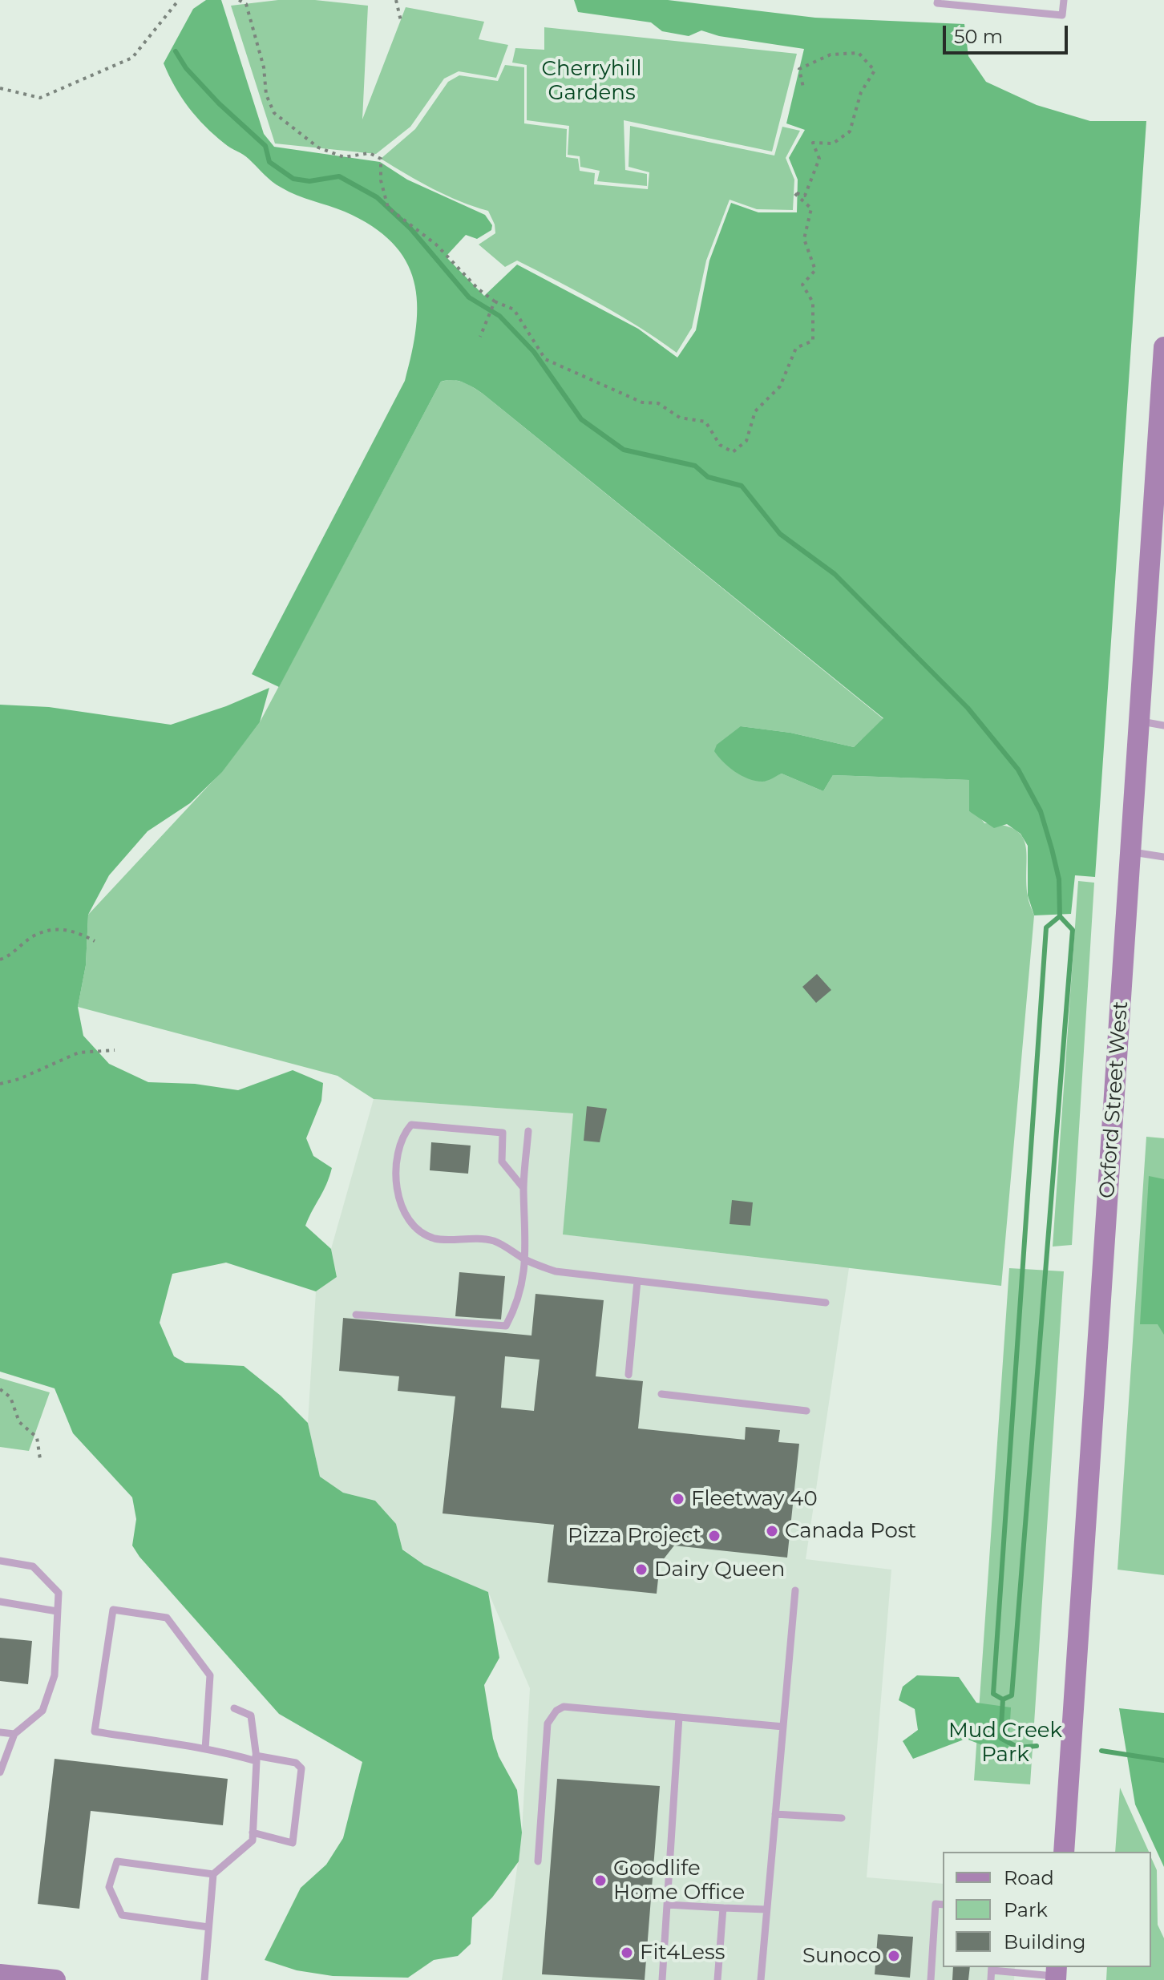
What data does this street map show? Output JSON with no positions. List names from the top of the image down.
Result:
{
  "streets": {
    "main road": ["Oxford Street West"]
  },
  "parks": ["Cherryhill Gardens", "Mud Creek Park"],
  "places": [
    "Fleetway 40",
    "Canada Post",
    "Pizza Project",
    "Dairy Queen",
    "Goodlife Home Office",
    "Fit4Less",
    "Sunoco"
  ],
  "legend": ["Road", "Park", "Building"],
  "scale_bar": "50 m"
}
